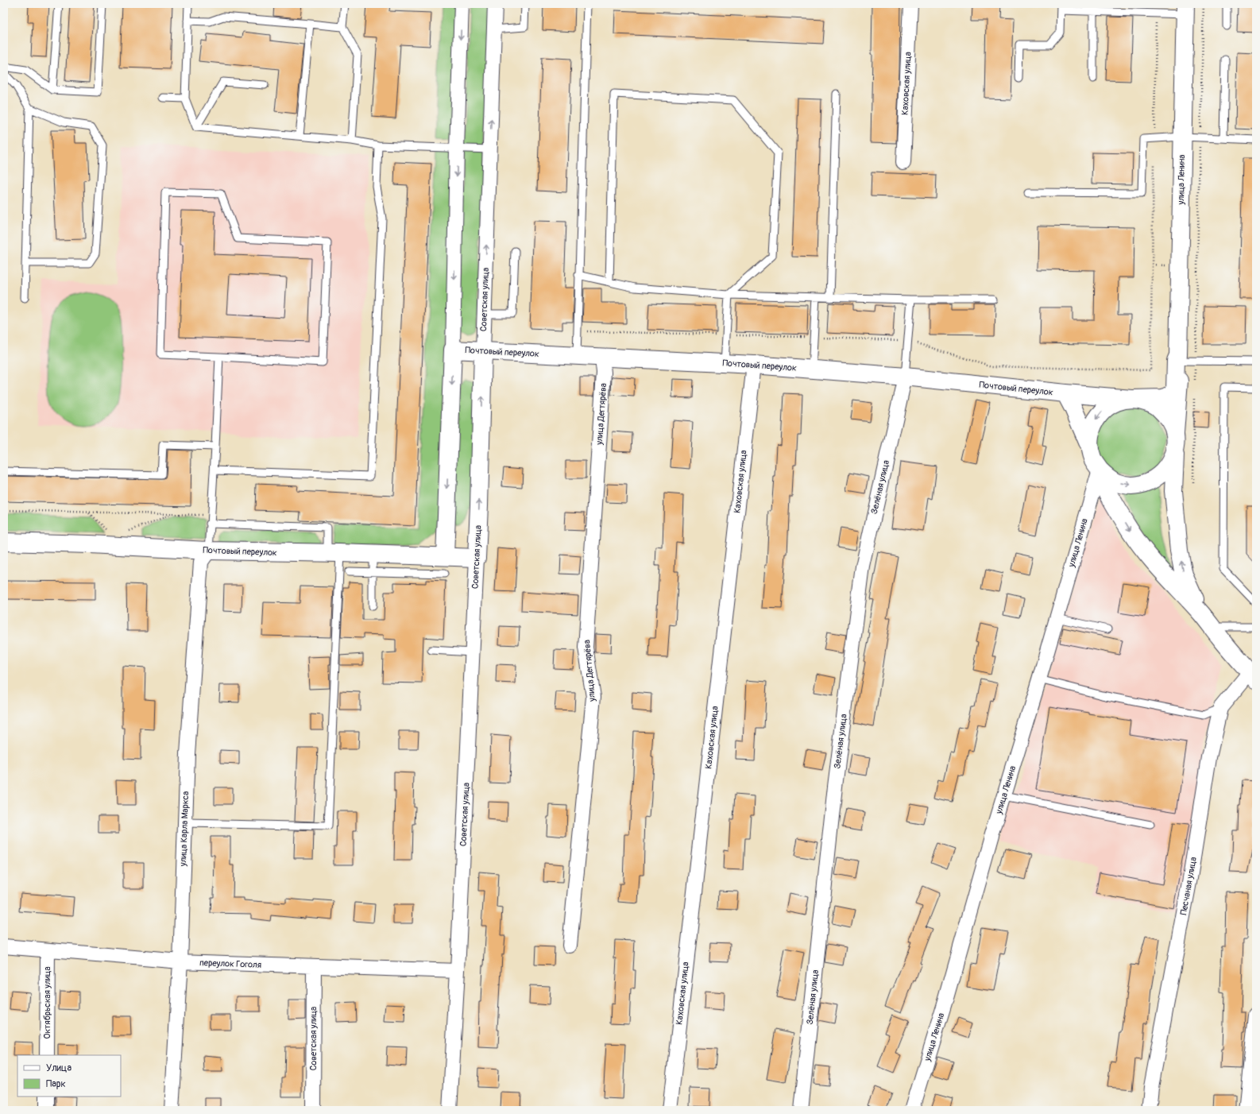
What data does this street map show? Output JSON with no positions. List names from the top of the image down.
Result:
{
  "streets": {
    "main road": ["улица Ленина", "Советская улица", "Почтовый переулок"],
    "street": [
      "Каховская улица",
      "улица Дегтярёва",
      "Зелёная улица",
      "улица Карла Маркса",
      "Песчаная улица",
      "переулок Гоголя",
      "Октябрьская улица"
    ]
  },
  "crossings": [
    ["Каховская улица", "Почтовый переулок"],
    ["улица Ленина", "Почтовый переулок"],
    ["Советская улица", "Почтовый переулок"],
    ["Советская улица", "переулок Гоголя"],
    ["Почтовый переулок", "улица Дегтярёва"],
    ["Почтовый переулок", "Зелёная улица"],
    ["Почтовый переулок", "улица Карла Маркса"],
    ["улица Карла Маркса", "переулок Гоголя"],
    ["переулок Гоголя", "Октябрьская улица"]
  ],
  "legend": ["Улица", "Парк"]
}
